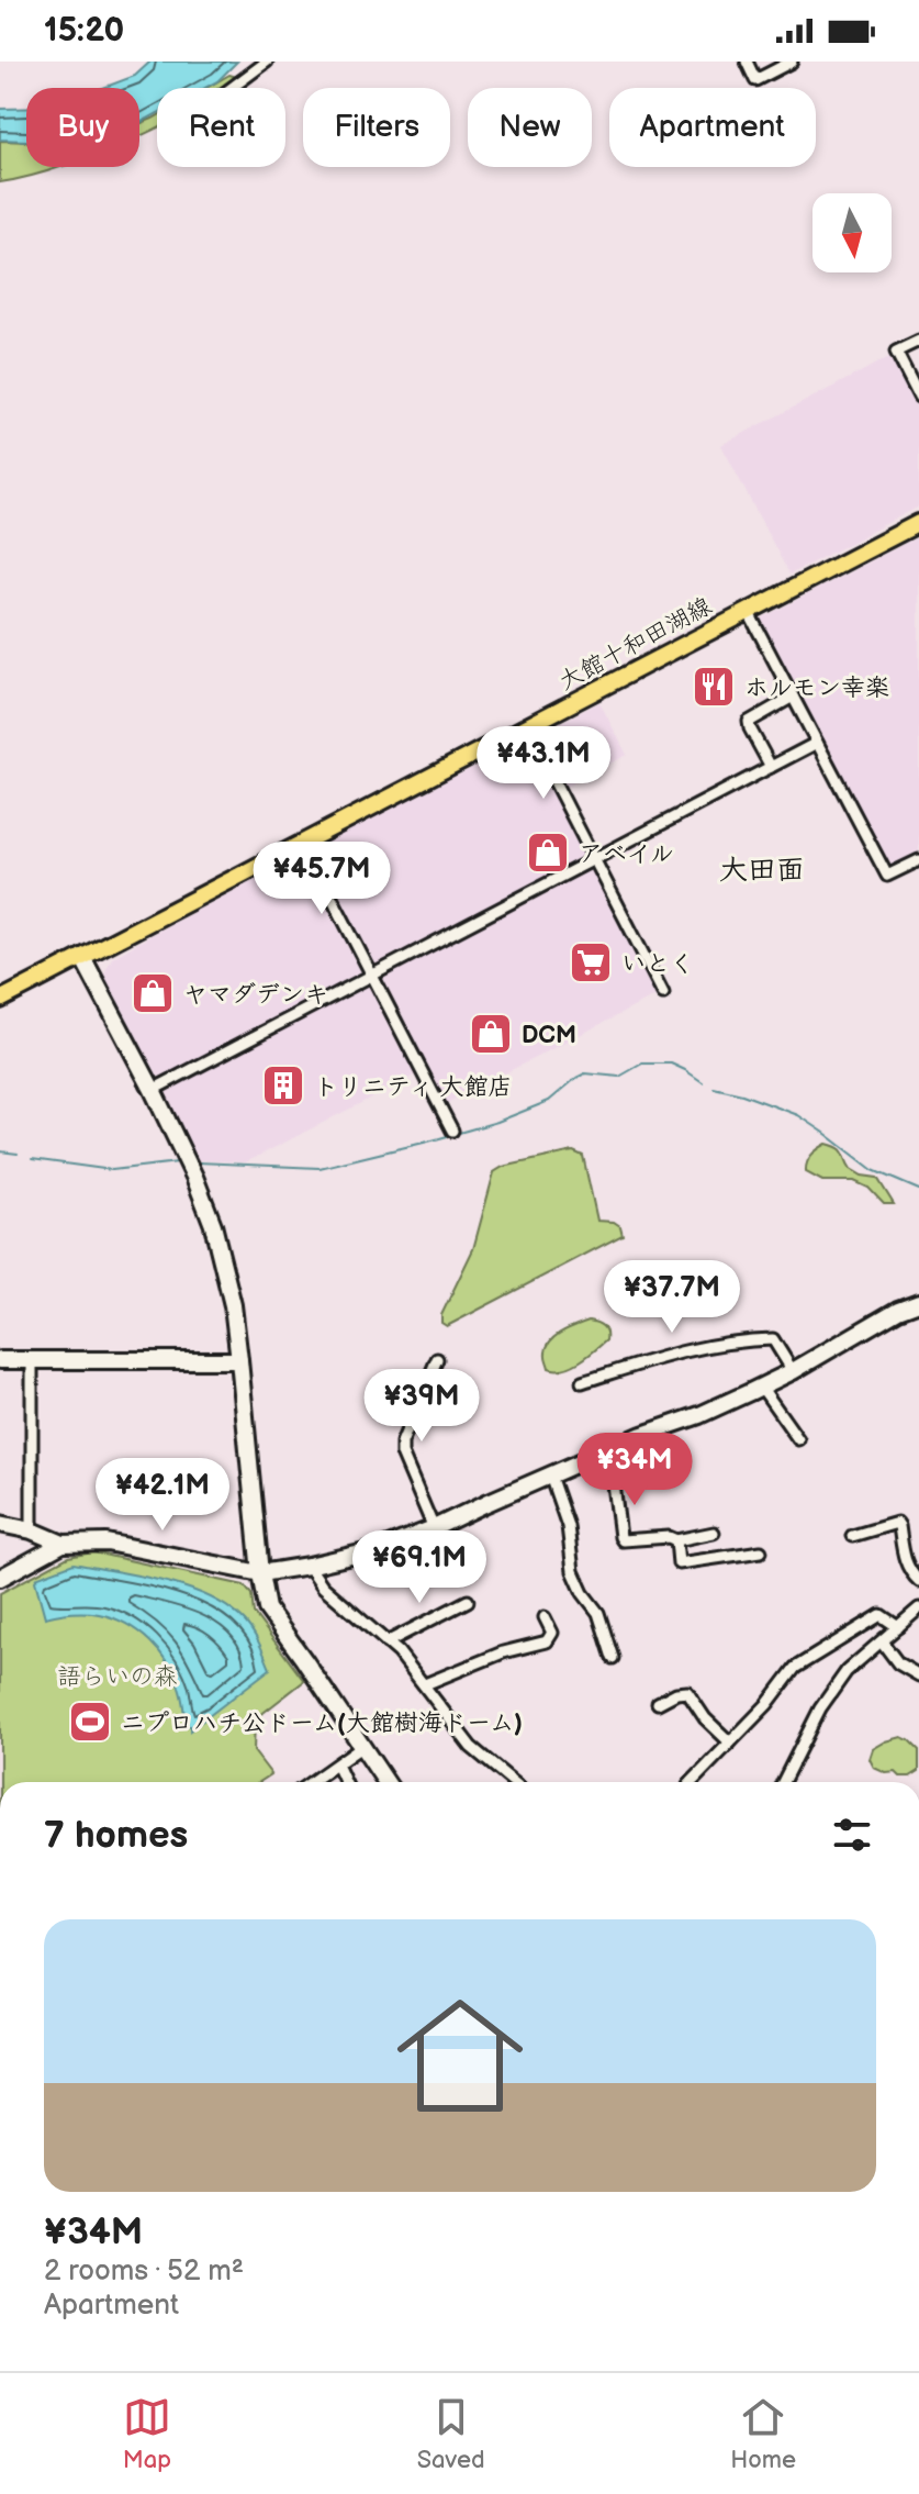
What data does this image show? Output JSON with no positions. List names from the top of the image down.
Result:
{
  "streets": {
    "main road": ["大館十和田湖線"]
  },
  "districts": ["大田面"],
  "parks": ["語らいの森"],
  "places": {
    "restaurant": ["ホルモン幸楽"],
    "shop": ["アベイル", "ヤマダデンキ", "DCM"],
    "supermarket": ["いとく"],
    "building": ["トリニティ 大館店"],
    "sports": ["ニプロハチ公ドーム(大館樹海ドーム)"]
  },
  "north": "bottom",
  "page": {
    "status": "15:20",
    "chip": [
      "Buy",
      "Rent",
      "Filters",
      "New",
      "Apartment"
    ],
    "price": [
      "¥43.1M",
      "¥45.7M",
      "¥37.7M",
      "¥39M",
      "¥34M",
      "¥42.1M",
      "¥69.1M"
    ],
    "heading": "7 homes",
    "list": [
      {
        "name": "¥34M",
        "note": "2 rooms · 52 m² · Apartment"
      }
    ],
    "tabs": ["Map", "Saved", "Home"]
  }
}
